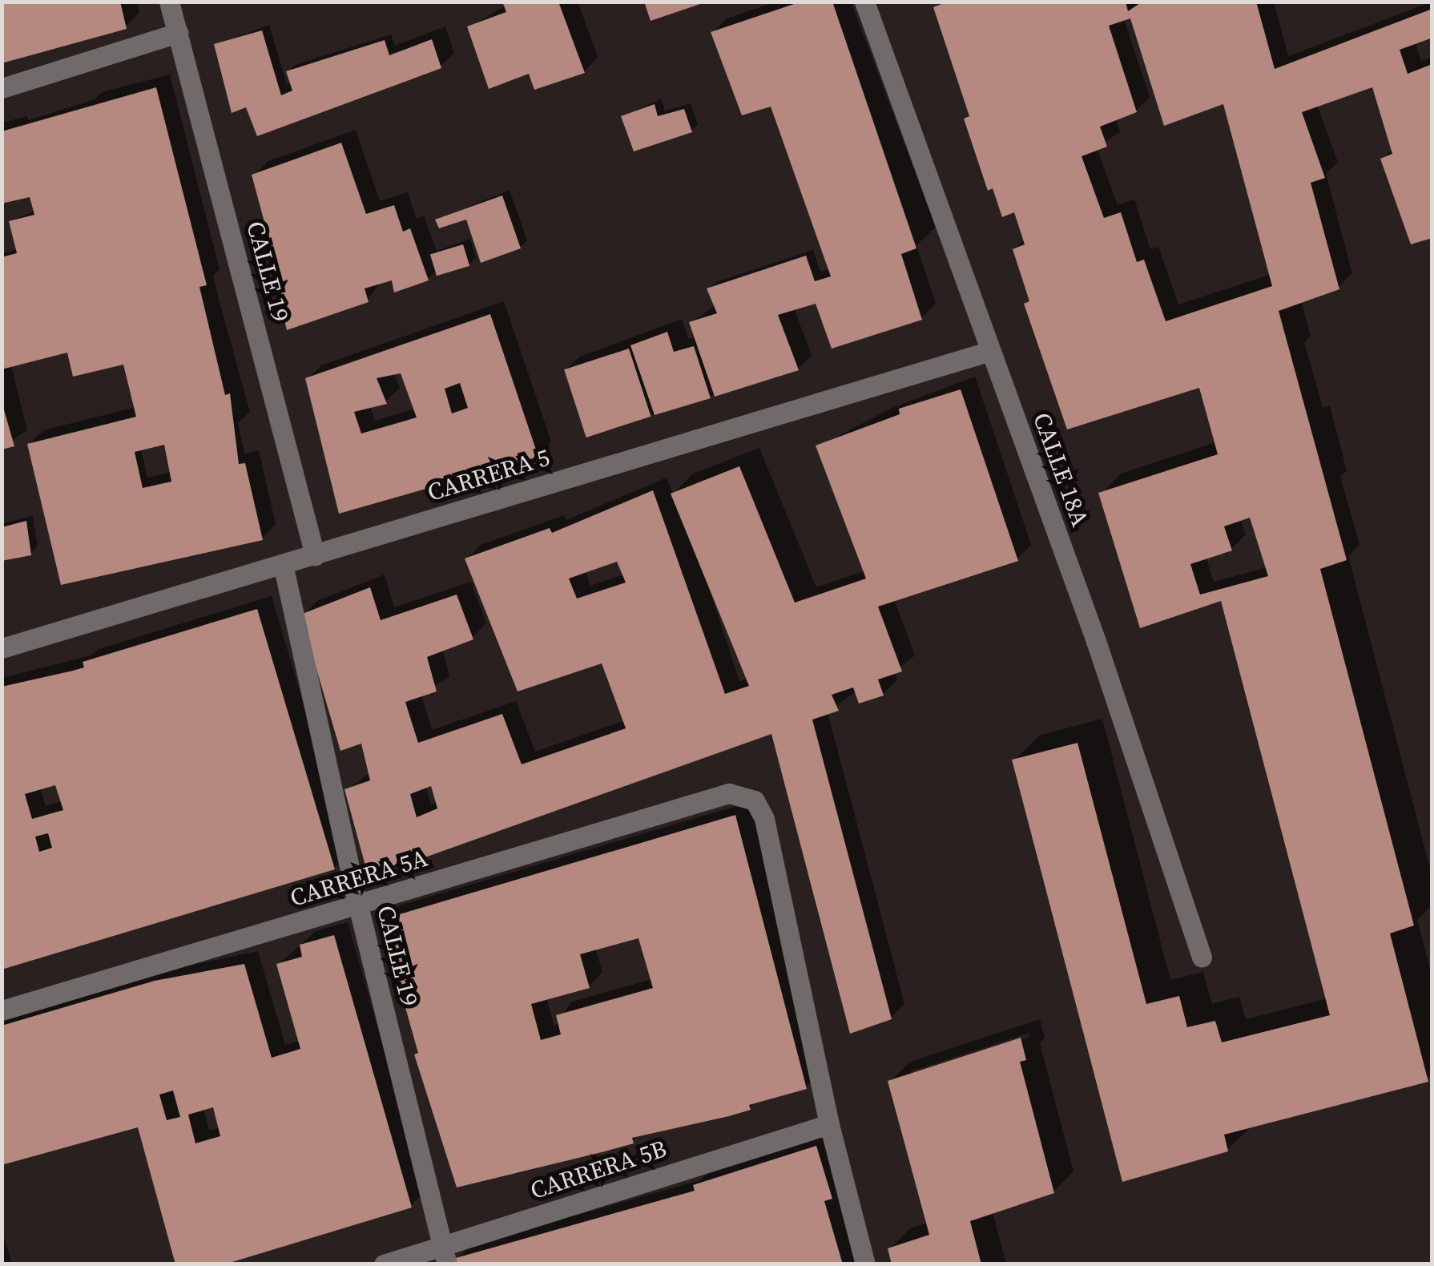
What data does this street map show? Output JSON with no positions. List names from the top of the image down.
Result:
{
  "streets": {
    "street": [
      "CALLE 19",
      "CALLE 18A",
      "CARRERA 5",
      "CARRERA 5A",
      "CARRERA 5B"
    ]
  },
  "crossings": [
    ["CALLE 19", "CARRERA 5"],
    ["CALLE 19", "CARRERA 5A"],
    ["CALLE 19", "CARRERA 5B"],
    ["CALLE 18A", "CARRERA 5"],
    ["CARRERA 5A", "CARRERA 5B"]
  ]
}
